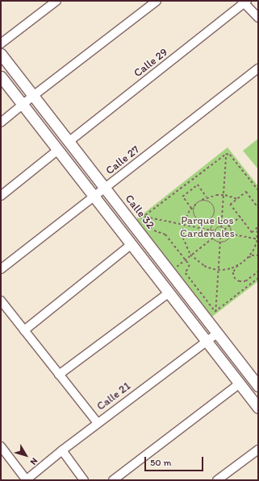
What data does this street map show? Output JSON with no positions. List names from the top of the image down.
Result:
{
  "streets": {
    "street": [
      "Calle 29",
      "Calle 27",
      "Calle 32",
      "Calle 21"
    ]
  },
  "crossings": [
    ["Calle 29", "Calle 32"],
    ["Calle 27", "Calle 32"],
    ["Calle 32", "Calle 21"]
  ],
  "parks": ["Parque Los Cardenales"],
  "scale_bar": "50 m",
  "north": "bottom right"
}
